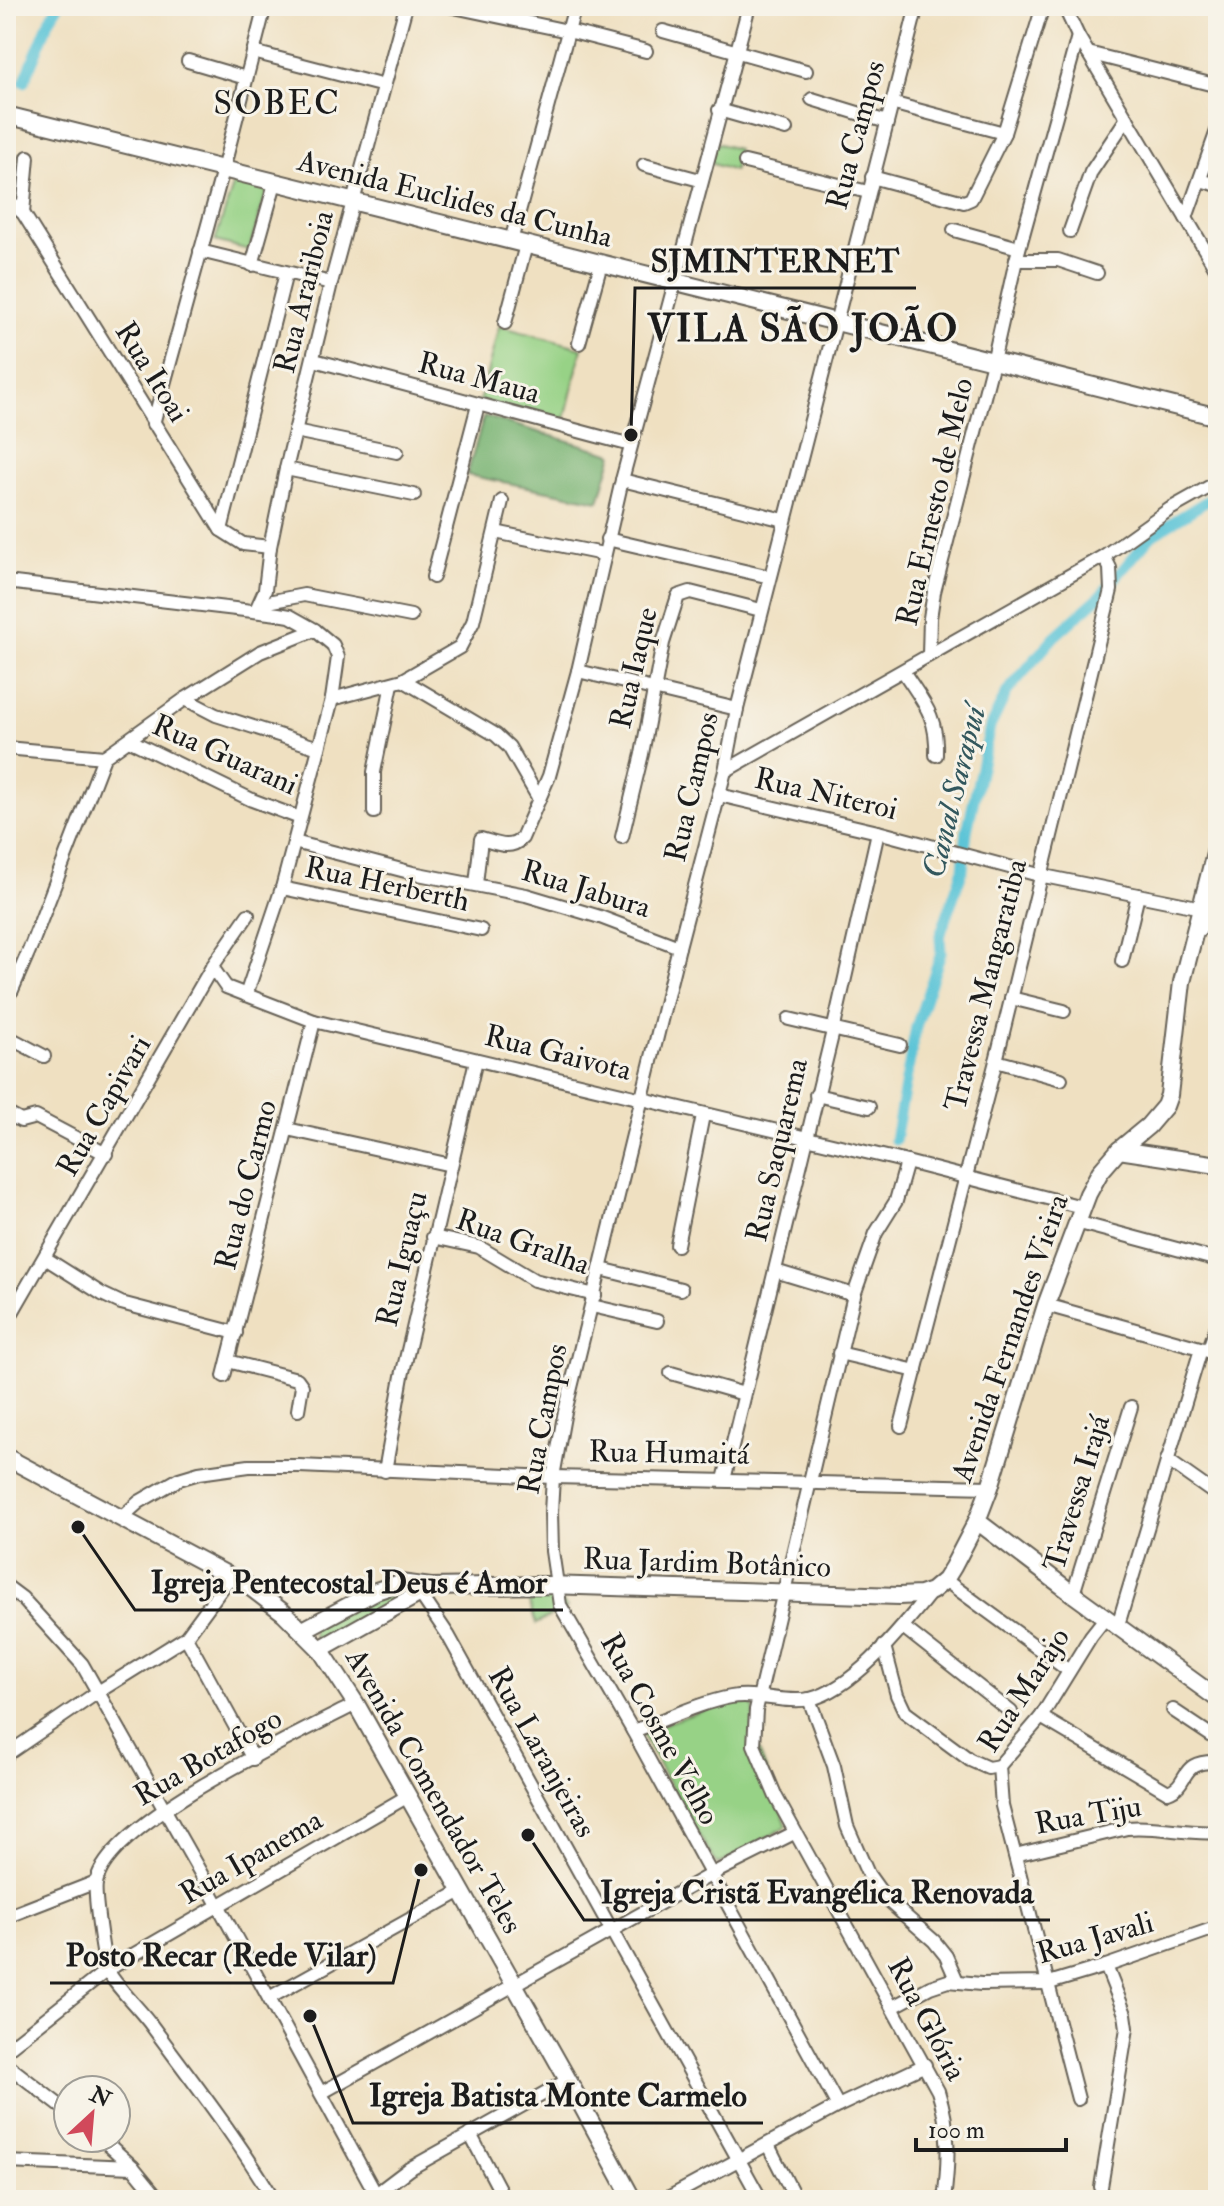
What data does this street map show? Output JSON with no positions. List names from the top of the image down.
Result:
{
  "streets": {
    "main road": [
      "Avenida Euclides da Cunha",
      "Avenida Fernandes Vieira",
      "Rua Jardim Botânico",
      "Avenida Comendador Teles"
    ],
    "street": [
      "Rua Campos",
      "Rua Arariboia",
      "Rua Itoai",
      "Rua Maua",
      "Rua Ernesto de Melo",
      "Rua Iaque",
      "Rua Guarani",
      "Rua Niteroi",
      "Rua Herberth",
      "Rua Jabura",
      "Travessa Mangaratiba",
      "Rua Gaivota",
      "Rua Capivari",
      "Rua Saquarema",
      "Rua do Carmo",
      "Rua Gralha",
      "Rua Iguaçu",
      "Rua Humaitá",
      "Travessa Irajá",
      "Rua Marajo",
      "Rua Cosme Velho",
      "Rua Laranjeiras",
      "Rua Botafogo",
      "Rua Tiju",
      "Rua Ipanema",
      "Rua Javali",
      "Rua Glória"
    ]
  },
  "crossings": [
    ["Rua Campos", "Avenida Euclides da Cunha"],
    ["Rua Campos", "Rua Iaque"],
    ["Rua Campos", "Rua Niteroi"],
    ["Rua Campos", "Rua Jabura"],
    ["Rua Campos", "Rua Gaivota"],
    ["Rua Campos", "Rua Gralha"],
    ["Rua Campos", "Rua Humaitá"],
    ["Rua Campos", "Rua Jardim Botânico"],
    ["Rua Campos", "Rua Cosme Velho"],
    ["Avenida Euclides da Cunha", "Rua Arariboia"],
    ["Avenida Euclides da Cunha", "Rua Ernesto de Melo"],
    ["Rua Arariboia", "Rua Maua"],
    ["Rua Niteroi", "Travessa Mangaratiba"],
    ["Rua Niteroi", "Rua Saquarema"],
    ["Rua Niteroi", "Avenida Fernandes Vieira"],
    ["Travessa Mangaratiba", "Rua Gaivota"],
    ["Rua Gaivota", "Rua Capivari"],
    ["Rua Gaivota", "Rua Saquarema"],
    ["Rua Gaivota", "Rua do Carmo"],
    ["Rua Gaivota", "Rua Iguaçu"],
    ["Rua Gaivota", "Avenida Fernandes Vieira"],
    ["Rua Saquarema", "Rua Humaitá"],
    ["Rua Gralha", "Rua Iguaçu"],
    ["Rua Iguaçu", "Rua Humaitá"],
    ["Avenida Fernandes Vieira", "Rua Humaitá"],
    ["Avenida Fernandes Vieira", "Rua Jardim Botânico"],
    ["Rua Humaitá", "Avenida Comendador Teles"],
    ["Rua Jardim Botânico", "Rua Cosme Velho"],
    ["Rua Jardim Botânico", "Rua Laranjeiras"],
    ["Rua Jardim Botânico", "Avenida Comendador Teles"],
    ["Rua Marajo", "Rua Tiju"],
    ["Rua Marajo", "Rua Javali"],
    ["Rua Botafogo", "Avenida Comendador Teles"],
    ["Avenida Comendador Teles", "Rua Ipanema"],
    ["Rua Javali", "Rua Glória"]
  ],
  "districts": ["SOBEC", "VILA SÃO JOÃO"],
  "water": ["Canal Sarapuí"],
  "places": [
    "SJMINTERNET",
    "Igreja Pentecostal Deus é Amor",
    "Igreja Cristã Evangélica Renovada",
    "Posto Recar (Rede Vilar)",
    "Igreja Batista Monte Carmelo"
  ],
  "scale_bar": "100 m",
  "north": "top right"
}
